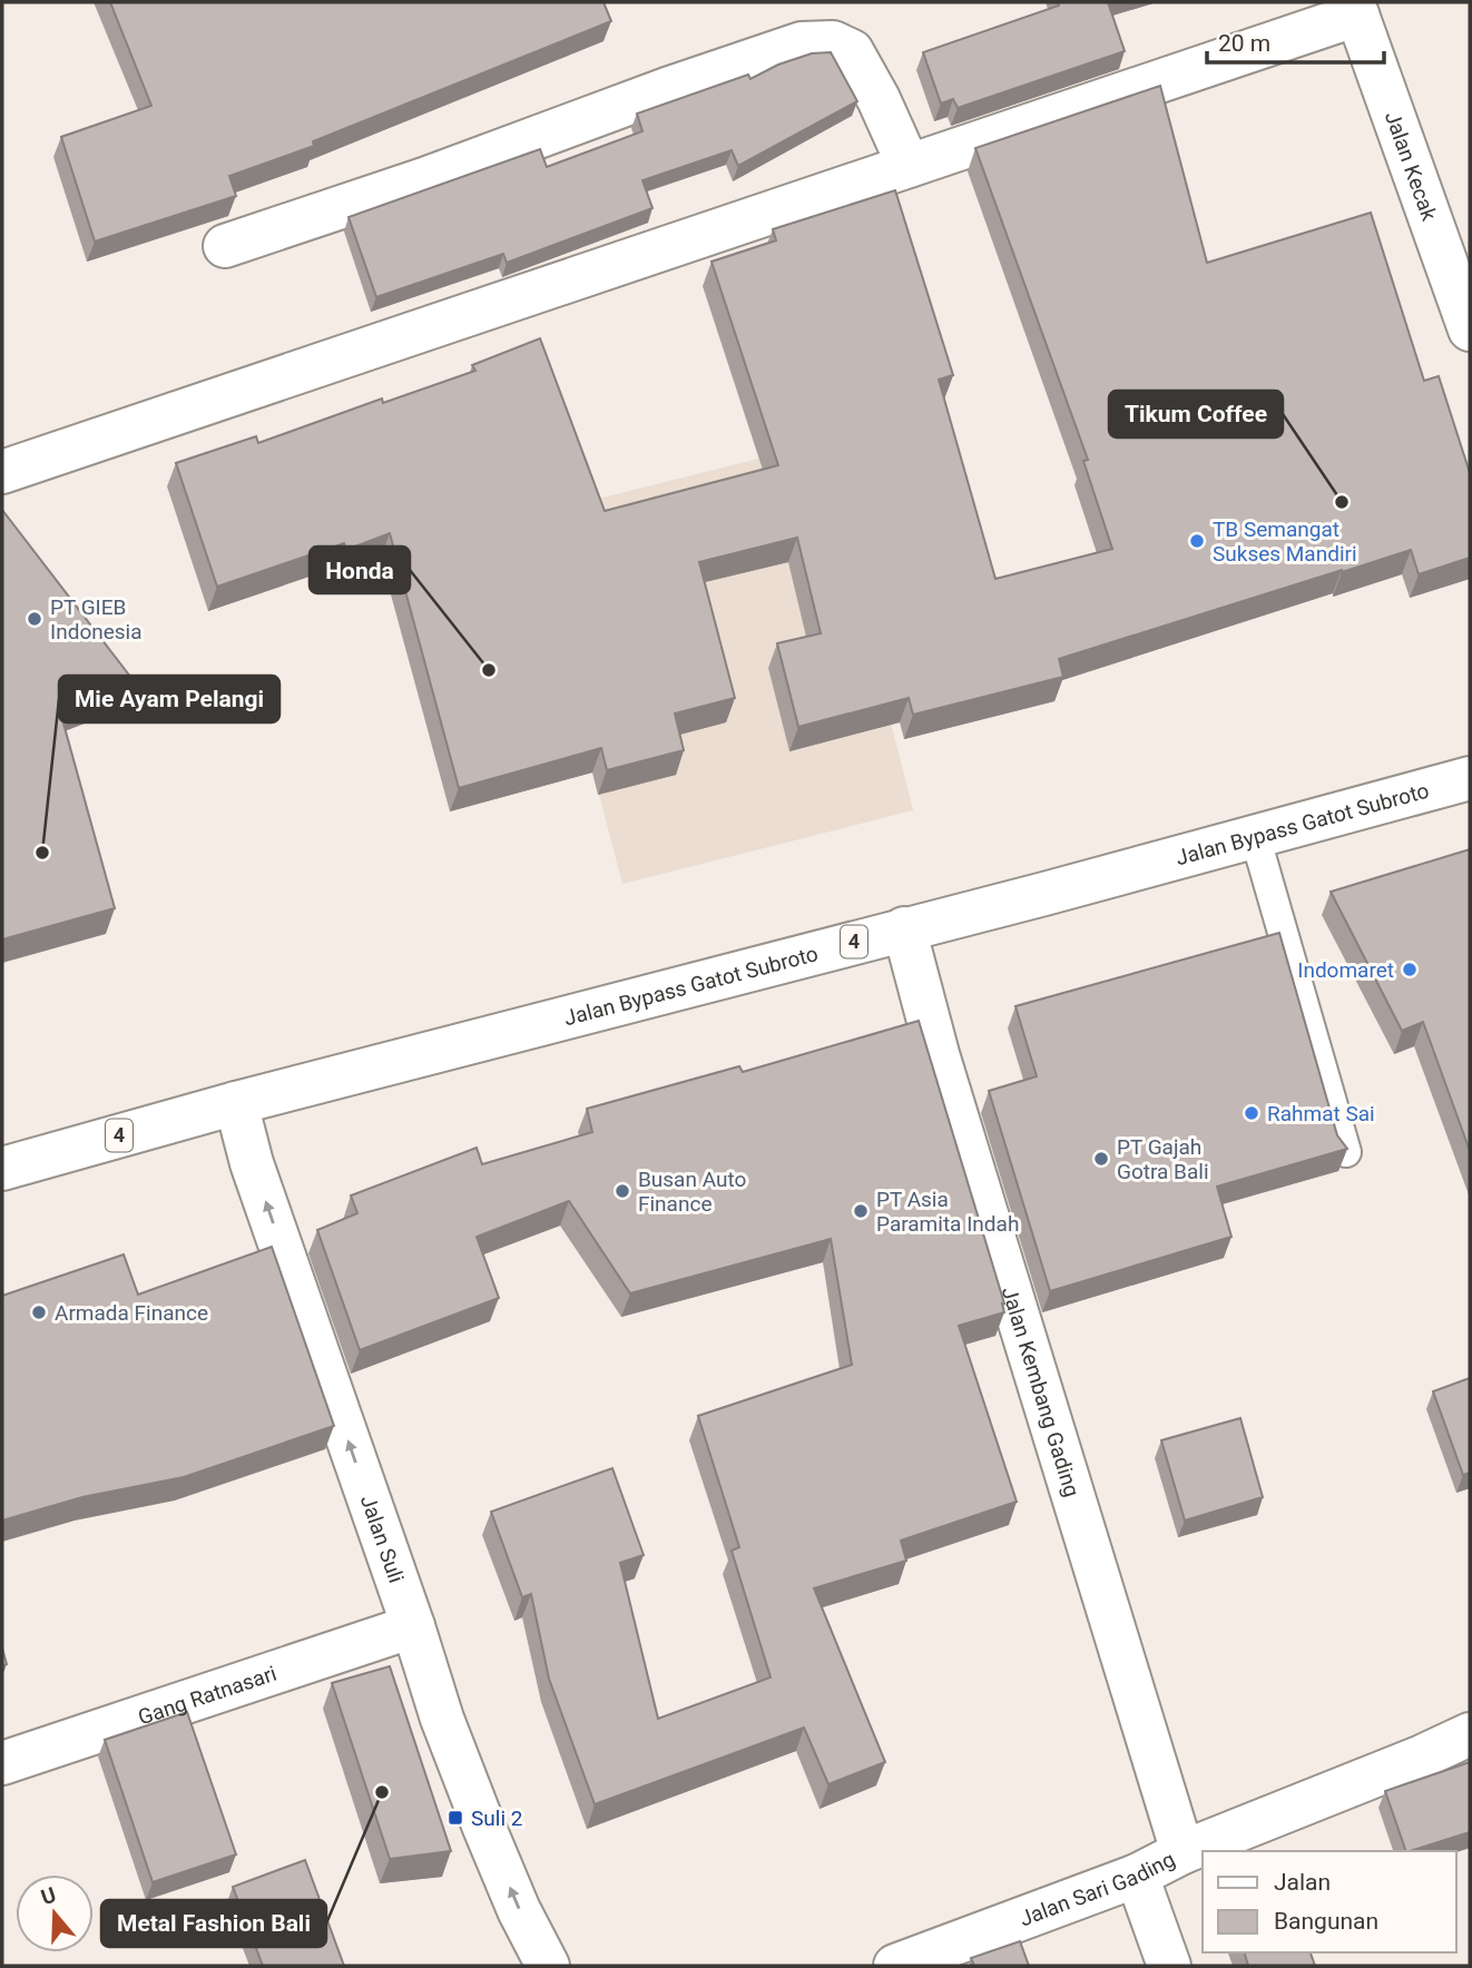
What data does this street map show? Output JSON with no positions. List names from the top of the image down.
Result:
{
  "streets": {
    "main road": [
      "Jalan Kecak",
      "Jalan Bypass Gatot Subroto",
      "4",
      "Jalan Kembang Gading",
      "Jalan Suli",
      "Gang Ratnasari",
      "Jalan Sari Gading"
    ]
  },
  "crossings": [
    ["Jalan Bypass Gatot Subroto", "Jalan Kembang Gading"],
    ["Jalan Bypass Gatot Subroto", "Jalan Suli"],
    ["Jalan Kembang Gading", "Jalan Sari Gading"],
    ["Jalan Suli", "Gang Ratnasari"]
  ],
  "one_way": ["Jalan Suli"],
  "places": {
    "other": [
      "Tikum Coffee",
      "TB Semangat Sukses Mandiri",
      "PT GIEB Indonesia",
      "Honda",
      "Mie Ayam Pelangi",
      "Indomaret",
      "Rahmat Sai",
      "PT Gajah Gotra Bali",
      "Busan Auto Finance",
      "PT Asia Paramita Indah",
      "Armada Finance",
      "Metal Fashion Bali"
    ],
    "transit": ["Suli 2"]
  },
  "legend": ["Jalan", "Bangunan"],
  "scale_bar": "20 m",
  "north": "top"
}
